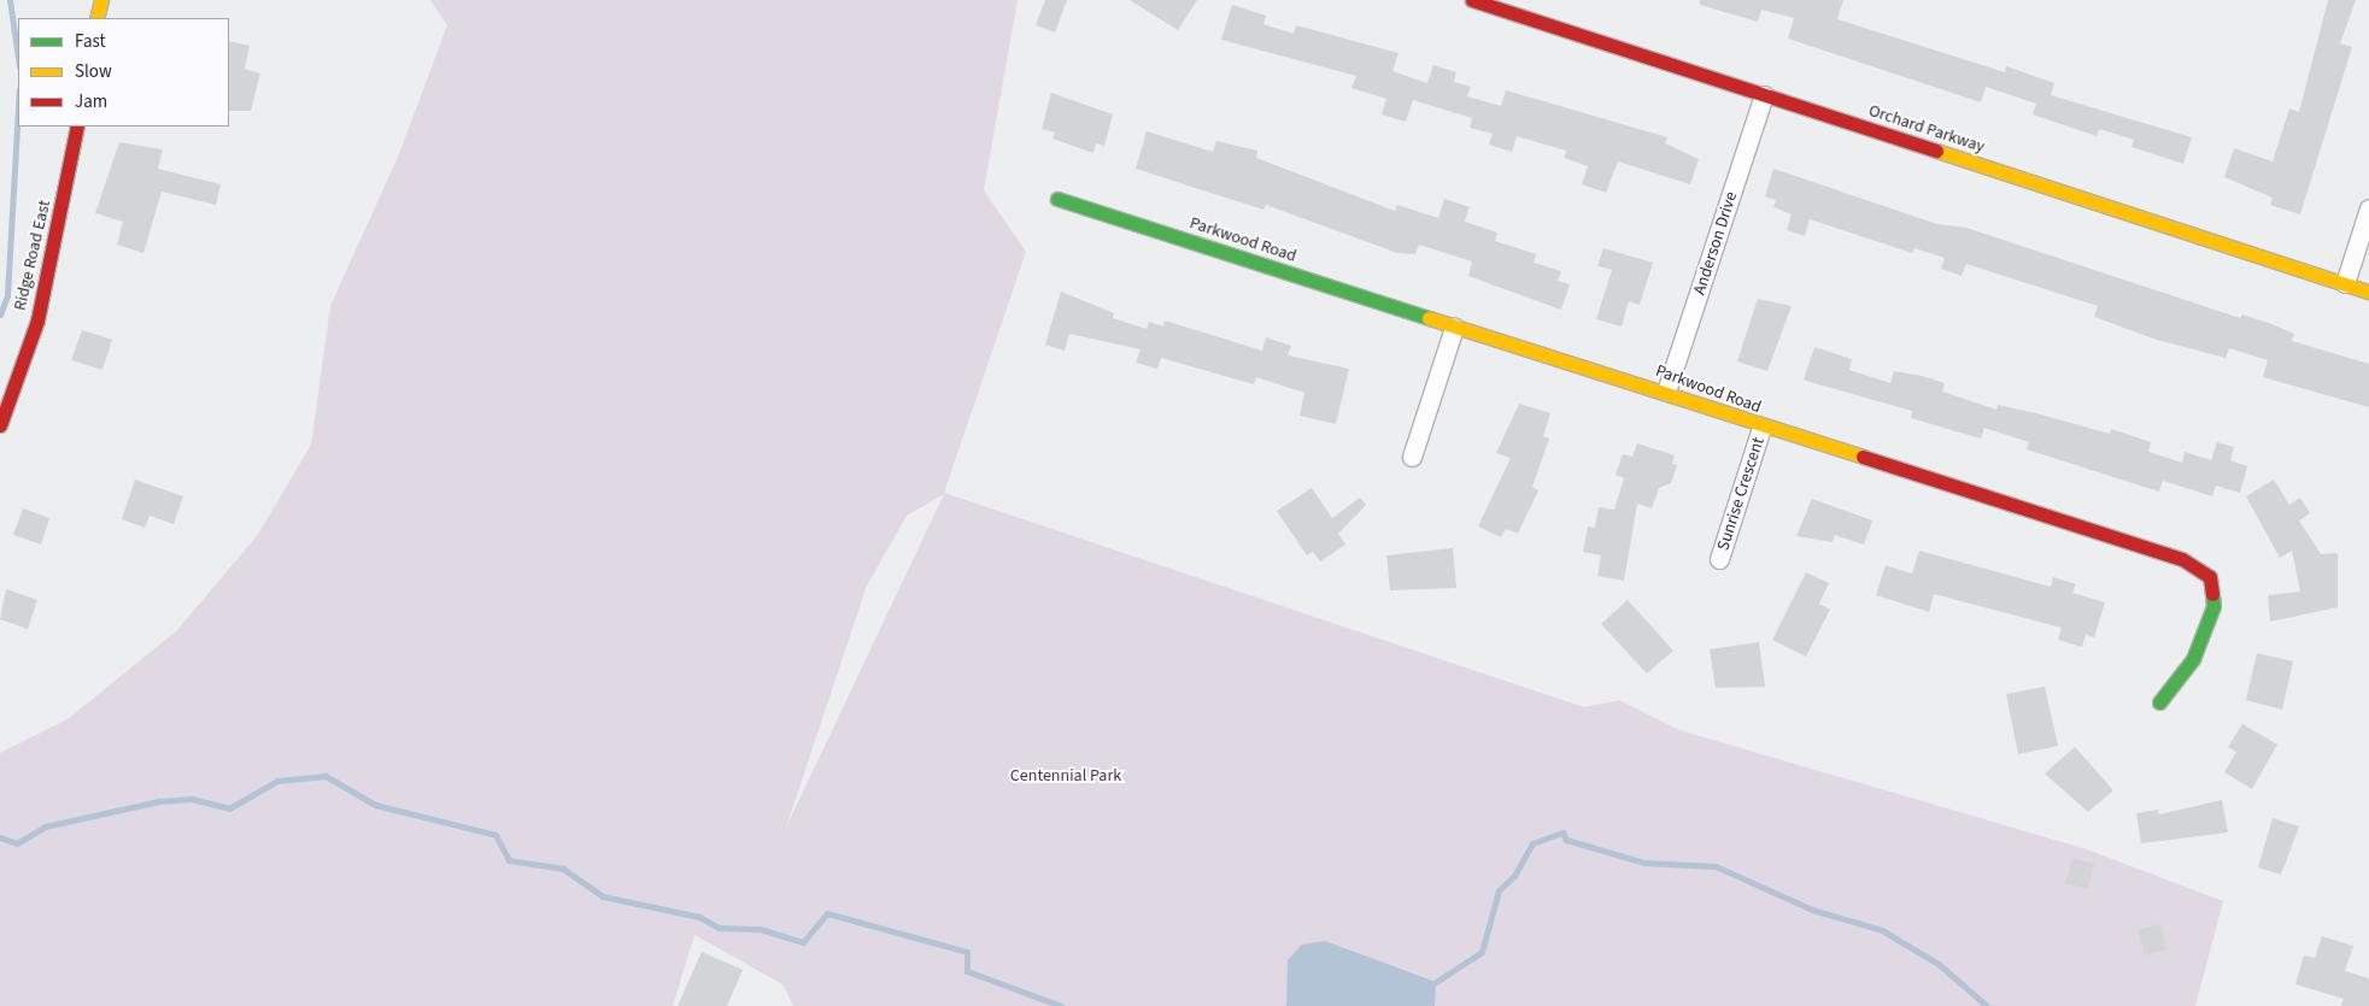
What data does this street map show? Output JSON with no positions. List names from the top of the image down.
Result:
{
  "streets": {
    "street": [
      "Orchard Parkway",
      "Parkwood Road",
      "Anderson Drive",
      "Ridge Road East",
      "Sunrise Crescent"
    ]
  },
  "crossings": [
    ["Orchard Parkway", "Anderson Drive"],
    ["Parkwood Road", "Anderson Drive"],
    ["Parkwood Road", "Sunrise Crescent"]
  ],
  "parks": ["Centennial Park"],
  "legend": ["Fast", "Slow", "Jam"]
}
